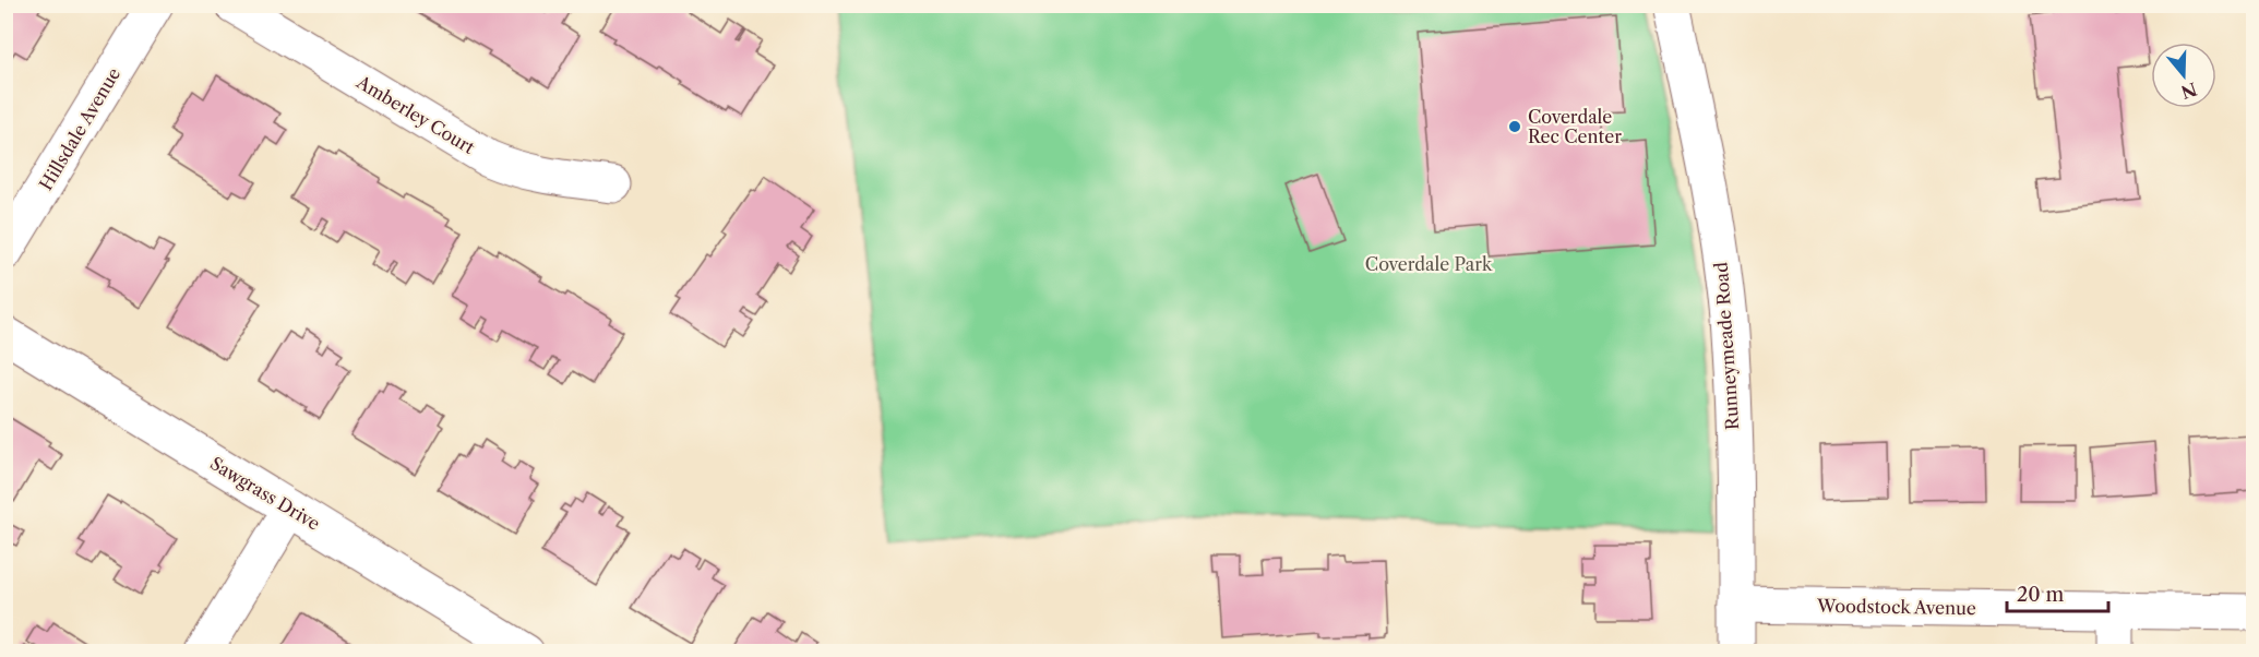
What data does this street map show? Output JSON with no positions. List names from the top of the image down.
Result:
{
  "streets": {
    "street": [
      "Amberley Court",
      "Hillsdale Avenue",
      "Runneymeade Road",
      "Sawgrass Drive",
      "Woodstock Avenue"
    ]
  },
  "crossings": [
    ["Runneymeade Road", "Woodstock Avenue"]
  ],
  "parks": ["Coverdale Park"],
  "places": ["Coverdale Rec Center"],
  "scale_bar": "20 m",
  "north": "bottom"
}
